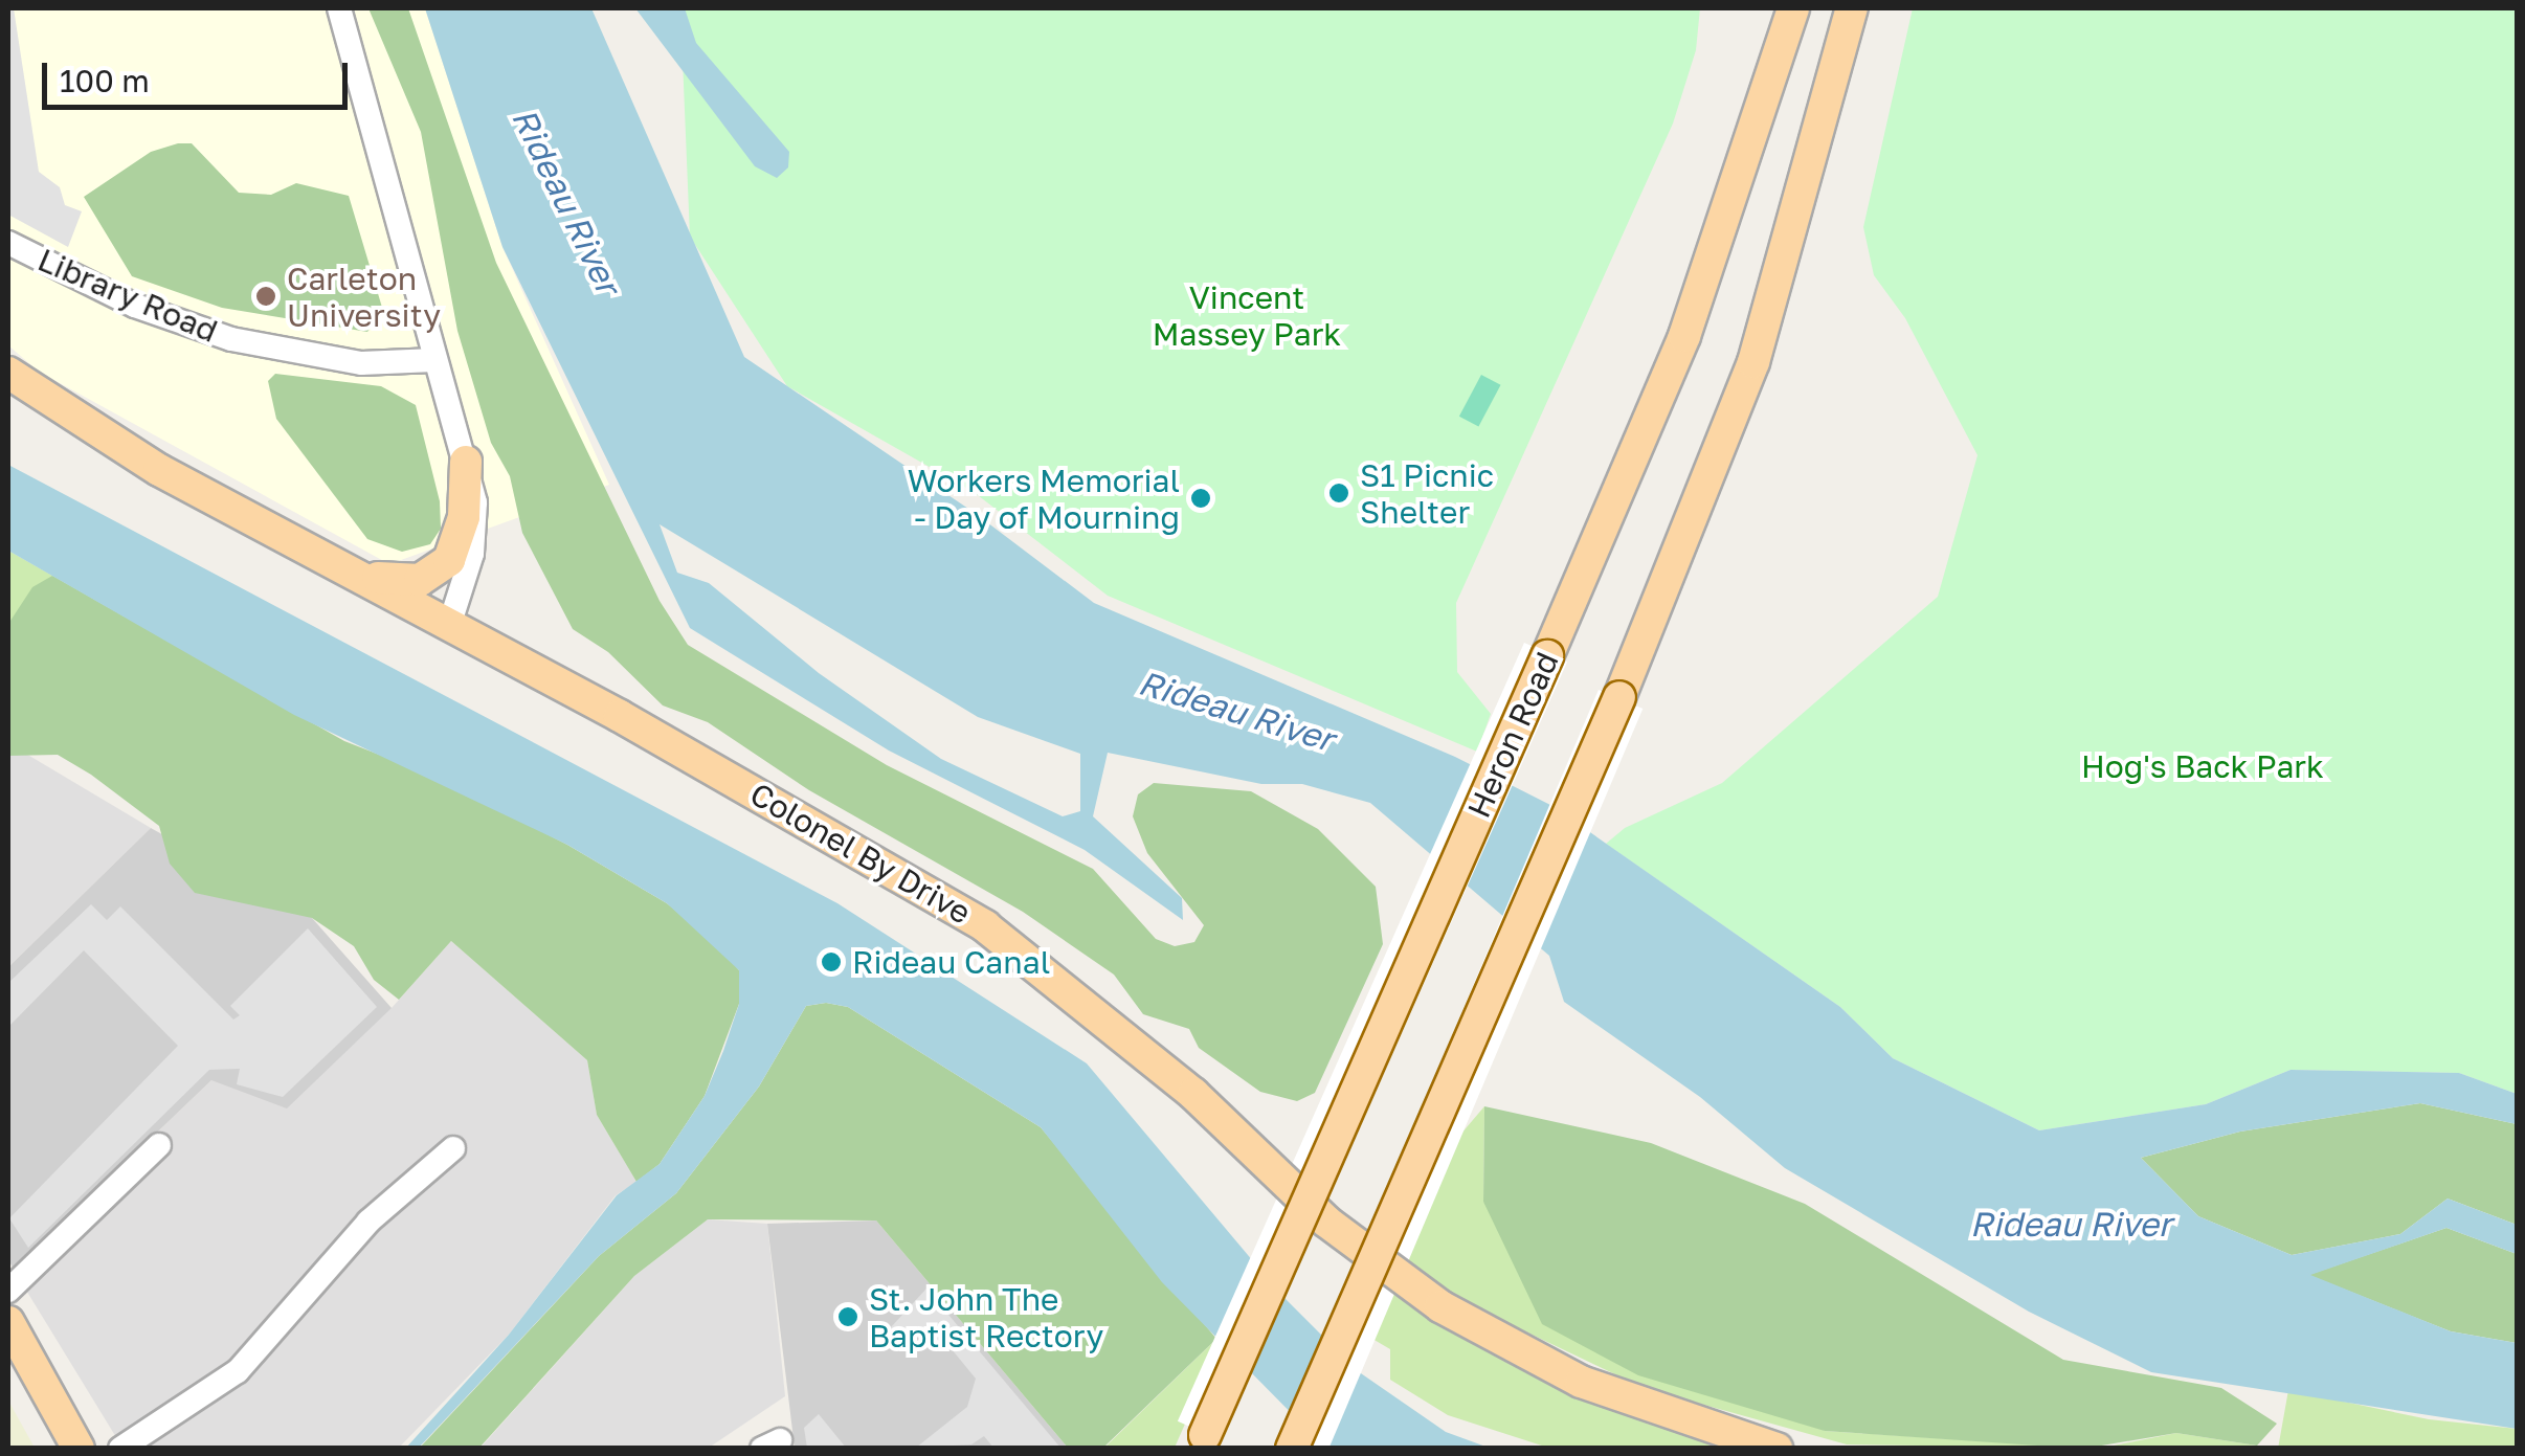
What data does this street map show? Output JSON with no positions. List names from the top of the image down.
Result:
{
  "streets": {
    "main road": ["Heron Road", "Colonel By Drive"],
    "street": ["Library Road"]
  },
  "water": ["Rideau River"],
  "parks": ["Vincent Massey Park", "Hog's Back Park"],
  "places": [
    "Carleton University",
    "S1 Picnic Shelter",
    "Workers Memorial - Day of Mourning",
    "Rideau Canal",
    "St. John The Baptist Rectory"
  ],
  "scale_bar": "100 m"
}
